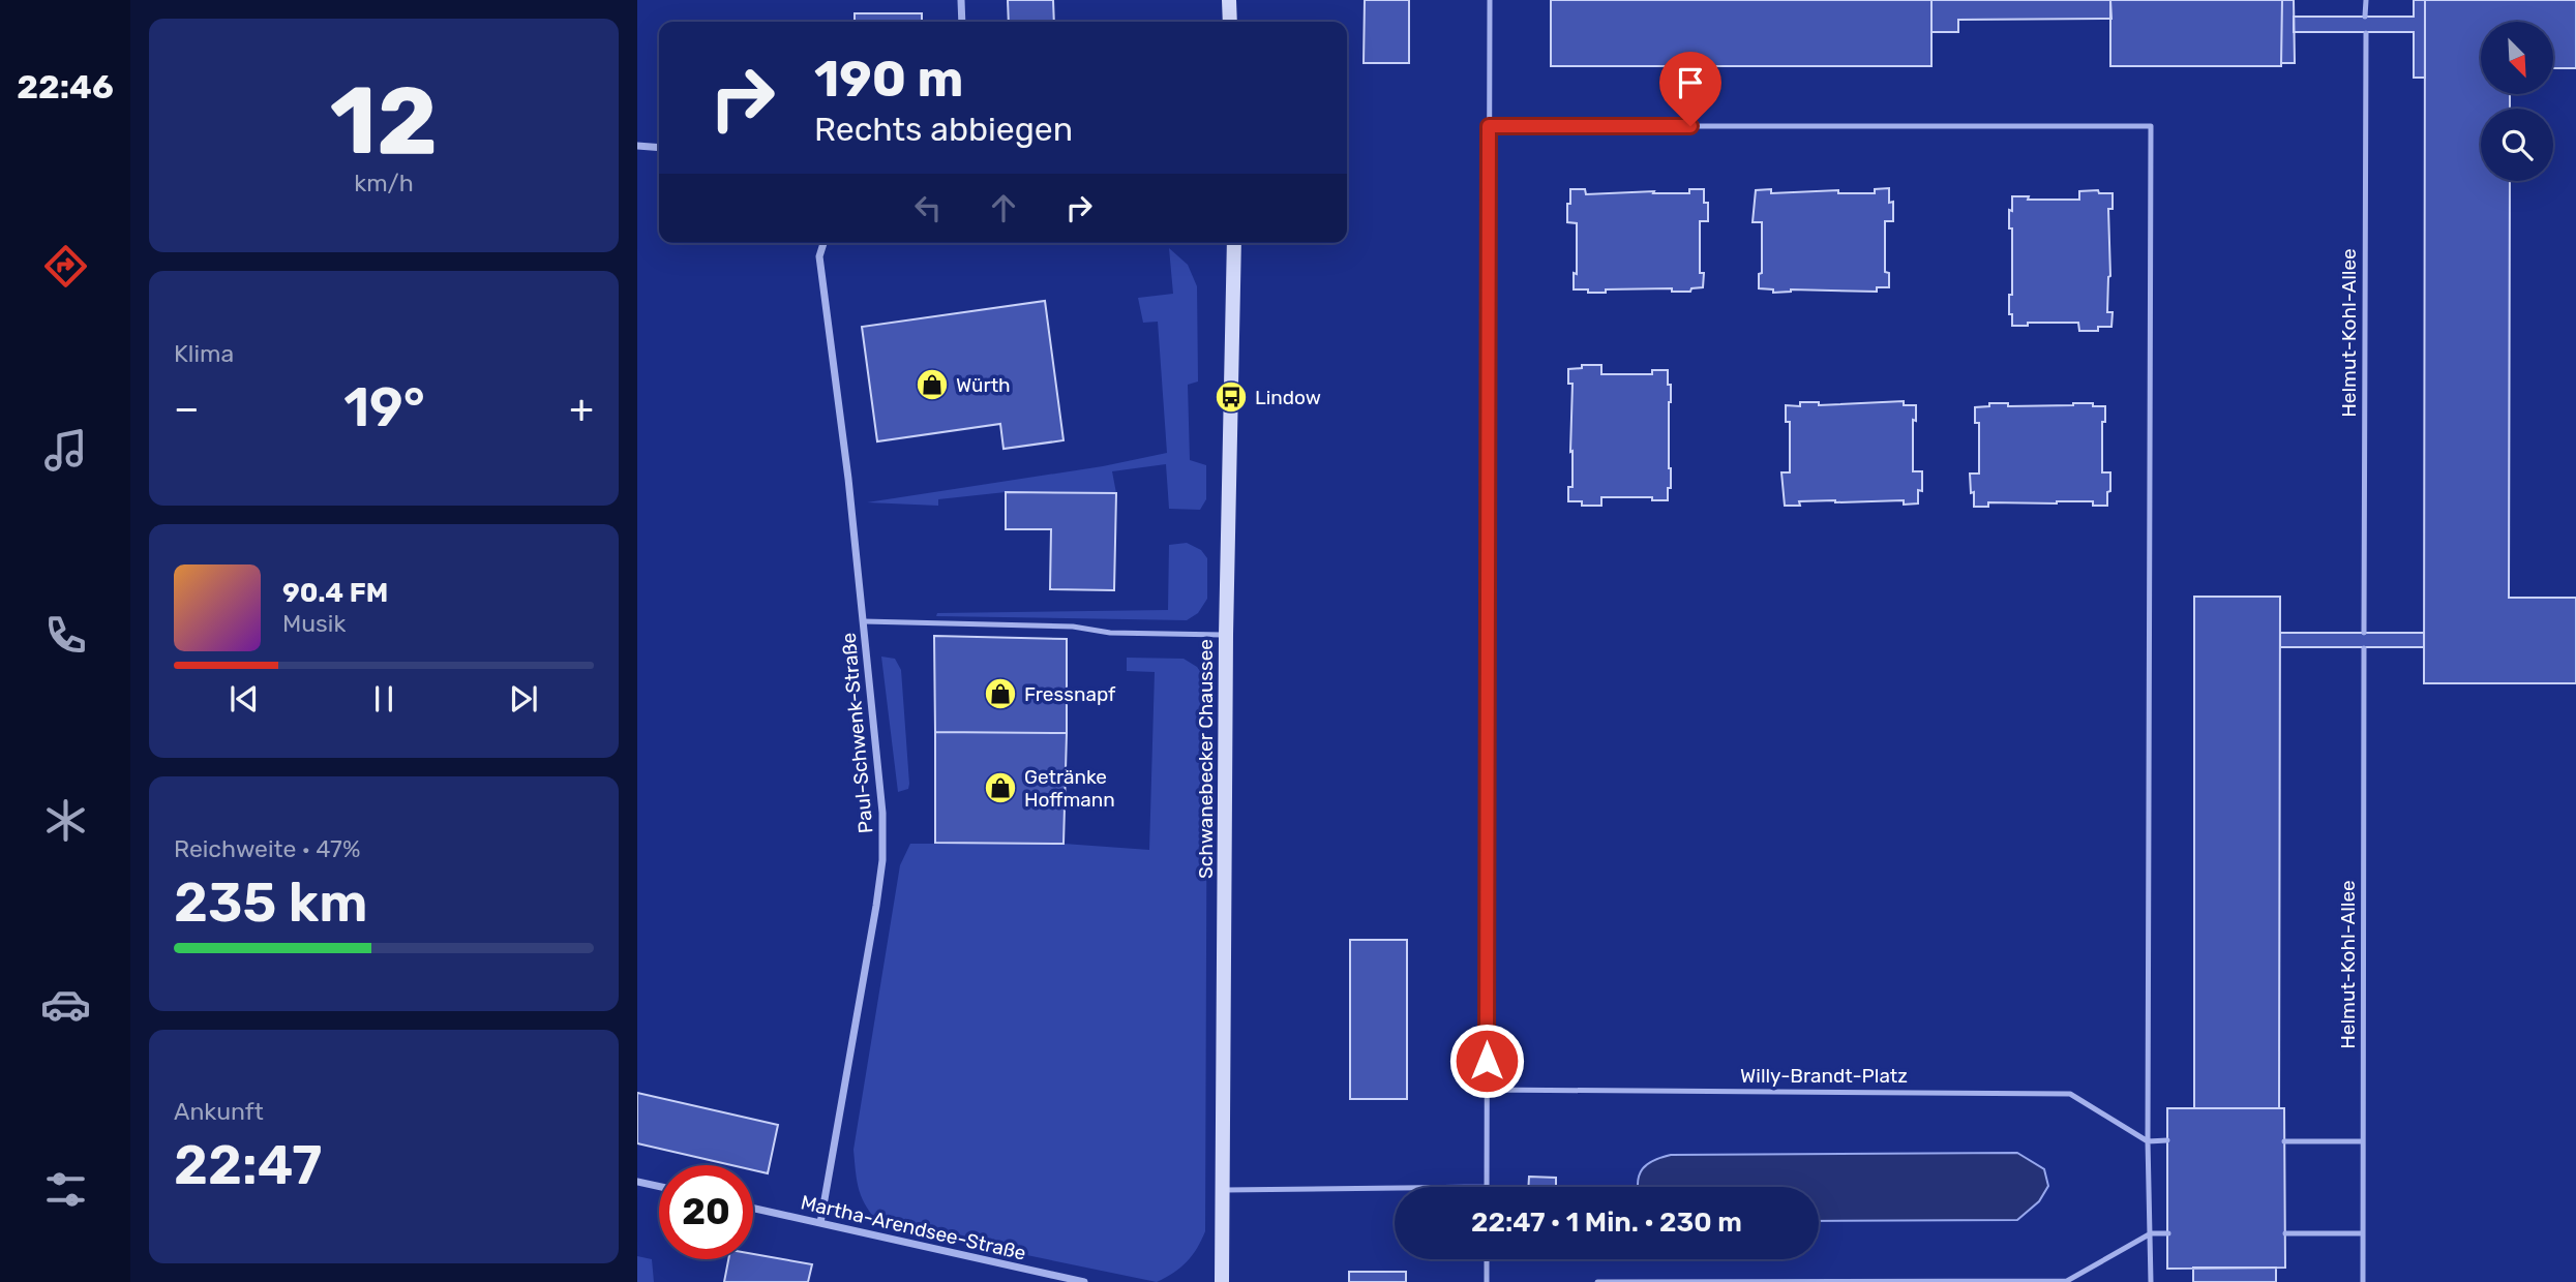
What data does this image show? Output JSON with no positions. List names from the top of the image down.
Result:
{
  "streets": {
    "main road": ["Schwanebecker Chaussee"],
    "street": ["Paul-Schwenk-Straße", "Martha-Arendsee-Straße"],
    "lane": ["Helmut-Kohl-Allee", "Willy-Brandt-Platz"]
  },
  "crossings": [
    ["Paul-Schwenk-Straße", "Martha-Arendsee-Straße"]
  ],
  "places": {
    "shop": ["Würth", "Fressnapf", "Getränke Hoffmann"],
    "bus stop": ["Lindow"]
  },
  "north": "bottom right",
  "page": {
    "tabs": "22:46",
    "tile": [
      ["12", "km/h"],
      "Klima",
      ["Reichweite · 47%", "235 km"],
      ["Ankunft", "22:47"]
    ],
    "turn": ["190 m", "Rechts abbiegen"],
    "heat": ["−", "19°", "+"],
    "song": ["90.4 FM", "Musik"],
    "limit": "20",
    "trip": "22:47 · 1 Min. · 230 m"
  }
}
